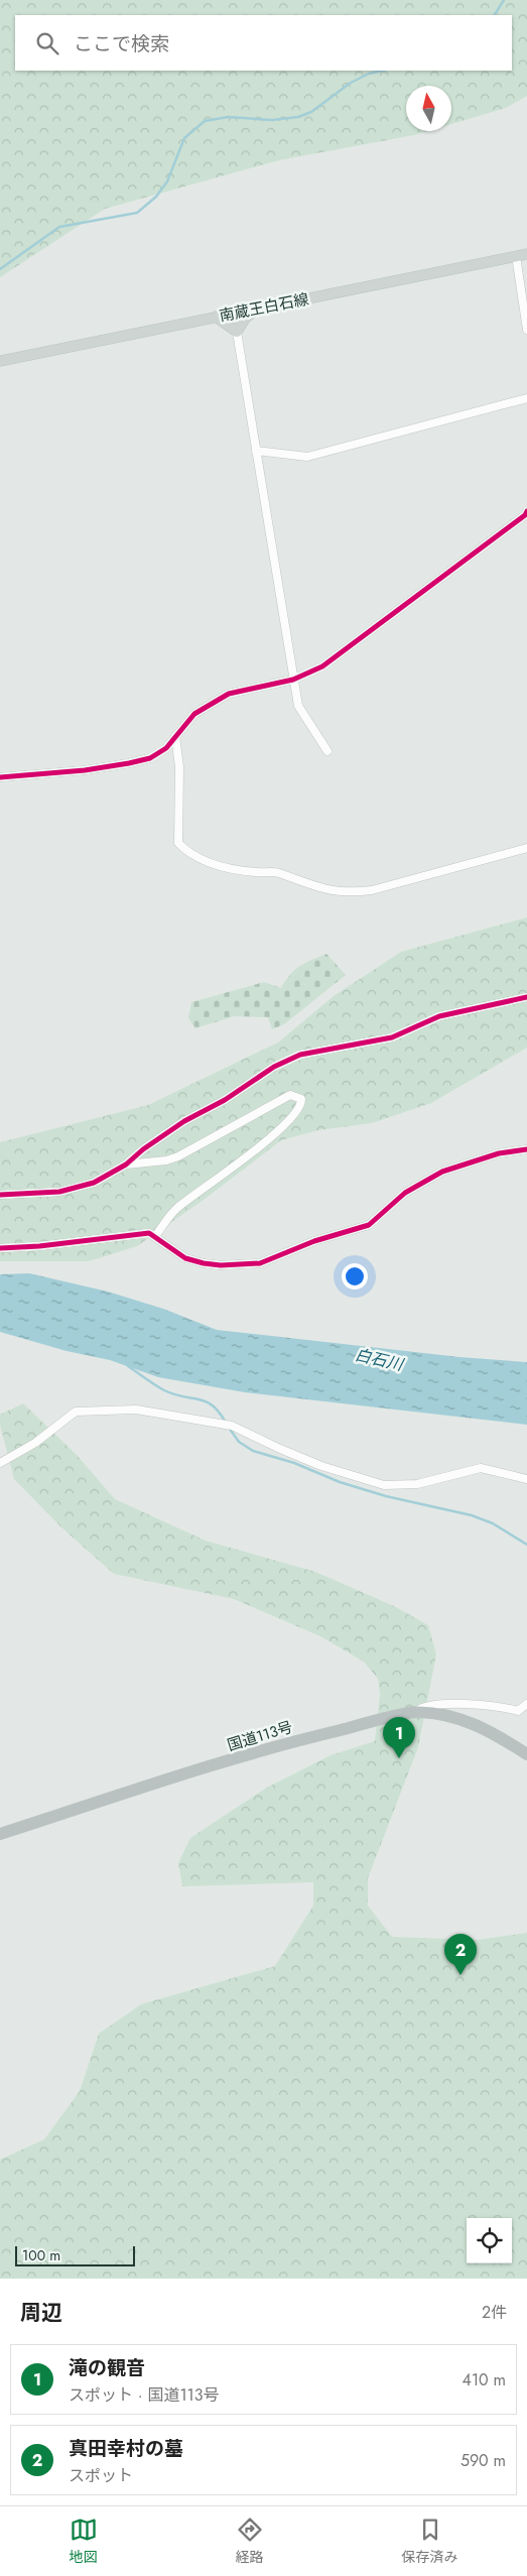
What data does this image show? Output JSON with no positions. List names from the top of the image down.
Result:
{
  "streets": {
    "highway": ["国道113号"],
    "main road": ["南蔵王白石線"]
  },
  "water": ["白石川"],
  "scale_bar": "100 m",
  "north": "top",
  "page": {
    "search": "ここで検索",
    "pins": ["1", "2"],
    "scale": "100 m",
    "heading": ["周辺", "2件"],
    "list": [
      {
        "mark": "1",
        "name": "滝の観音",
        "note": "スポット · 国道113号",
        "value": "410 m"
      },
      {
        "mark": "2",
        "name": "真田幸村の墓",
        "note": "スポット",
        "value": "590 m"
      }
    ],
    "nav": ["地図", "経路", "保存済み"]
  }
}
